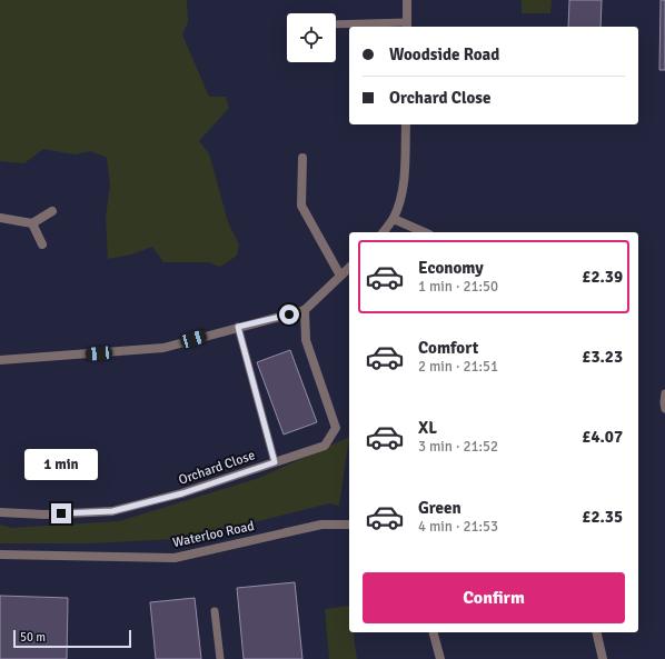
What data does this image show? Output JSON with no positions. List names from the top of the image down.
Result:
{
  "streets": {
    "street": ["Orchard Close", "Waterloo Road"]
  },
  "scale_bar": "50 m",
  "page": {
    "banner": ["Woodside Road", "Orchard Close"],
    "list": [
      {
        "name": "Economy",
        "note": "1 min · 21:50",
        "value": "£2.39"
      },
      {
        "name": "Comfort",
        "note": "2 min · 21:51",
        "value": "£3.23"
      },
      {
        "name": "XL",
        "note": "3 min · 21:52",
        "value": "£4.07"
      },
      {
        "name": "Green",
        "note": "4 min · 21:53",
        "value": "£2.35"
      }
    ],
    "bubble": "1 min",
    "buttons": "Confirm",
    "scale": "50 m"
  }
}
